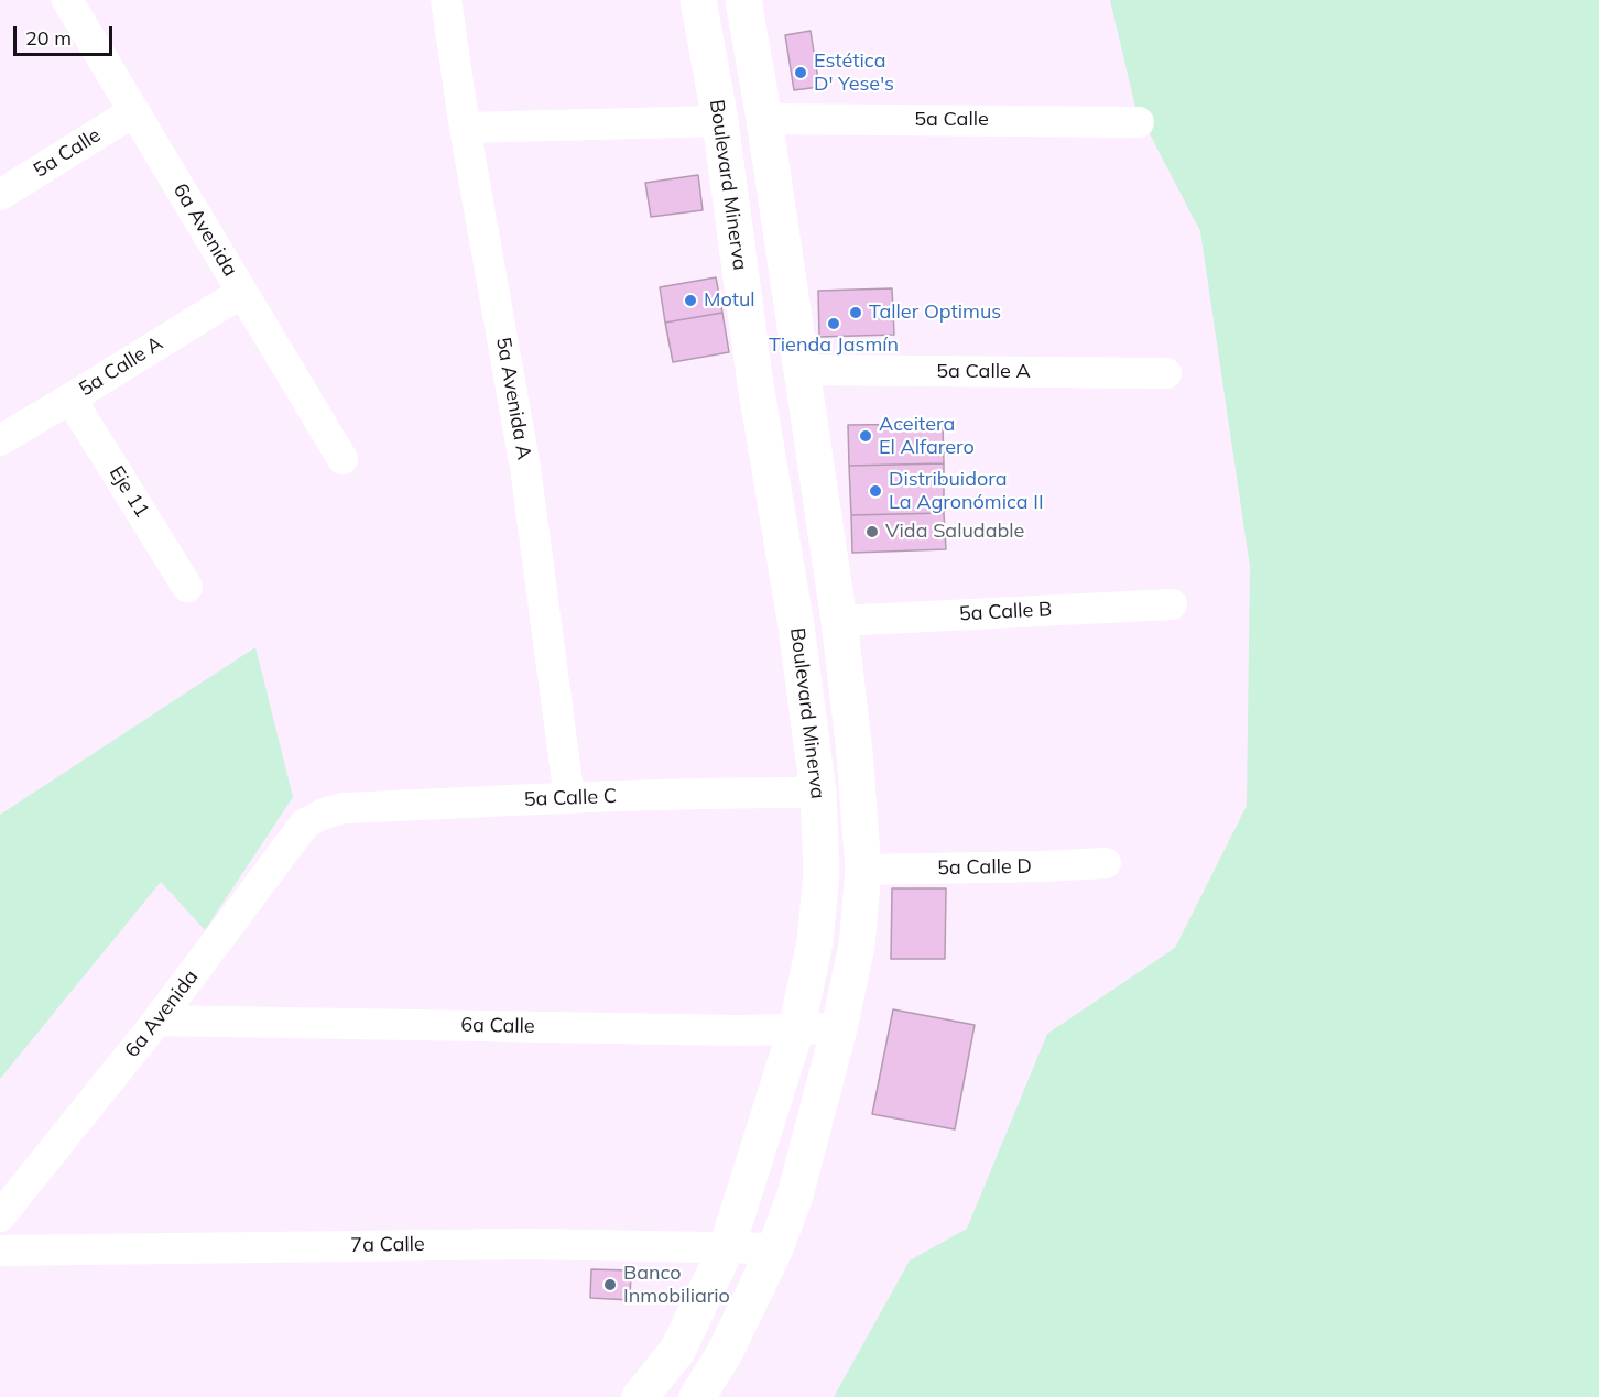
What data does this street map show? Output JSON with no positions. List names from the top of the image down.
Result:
{
  "streets": {
    "street": [
      "5a Calle",
      "Boulevard Minerva",
      "6a Avenida",
      "5a Calle A",
      "5a Avenida A",
      "Eje 11",
      "5a Calle B",
      "5a Calle C",
      "5a Calle D",
      "6a Calle",
      "7a Calle"
    ]
  },
  "crossings": [
    ["5a Calle", "Boulevard Minerva"],
    ["5a Calle", "6a Avenida"],
    ["Boulevard Minerva", "5a Calle A"],
    ["Boulevard Minerva", "5a Calle B"],
    ["Boulevard Minerva", "5a Calle C"],
    ["Boulevard Minerva", "5a Calle D"],
    ["Boulevard Minerva", "6a Calle"],
    ["Boulevard Minerva", "7a Calle"],
    ["6a Avenida", "5a Calle A"],
    ["6a Avenida", "5a Calle C"],
    ["6a Avenida", "6a Calle"],
    ["5a Calle A", "Eje 11"],
    ["5a Avenida A", "5a Calle C"]
  ],
  "places": [
    "Estética D' Yese's",
    "Motul",
    "Taller Optimus",
    "Tienda Jasmín",
    "Aceitera El Alfarero",
    "Distribuidora La Agronómica II",
    "Vida Saludable",
    "Banco Inmobiliario"
  ],
  "scale_bar": "20 m"
}
